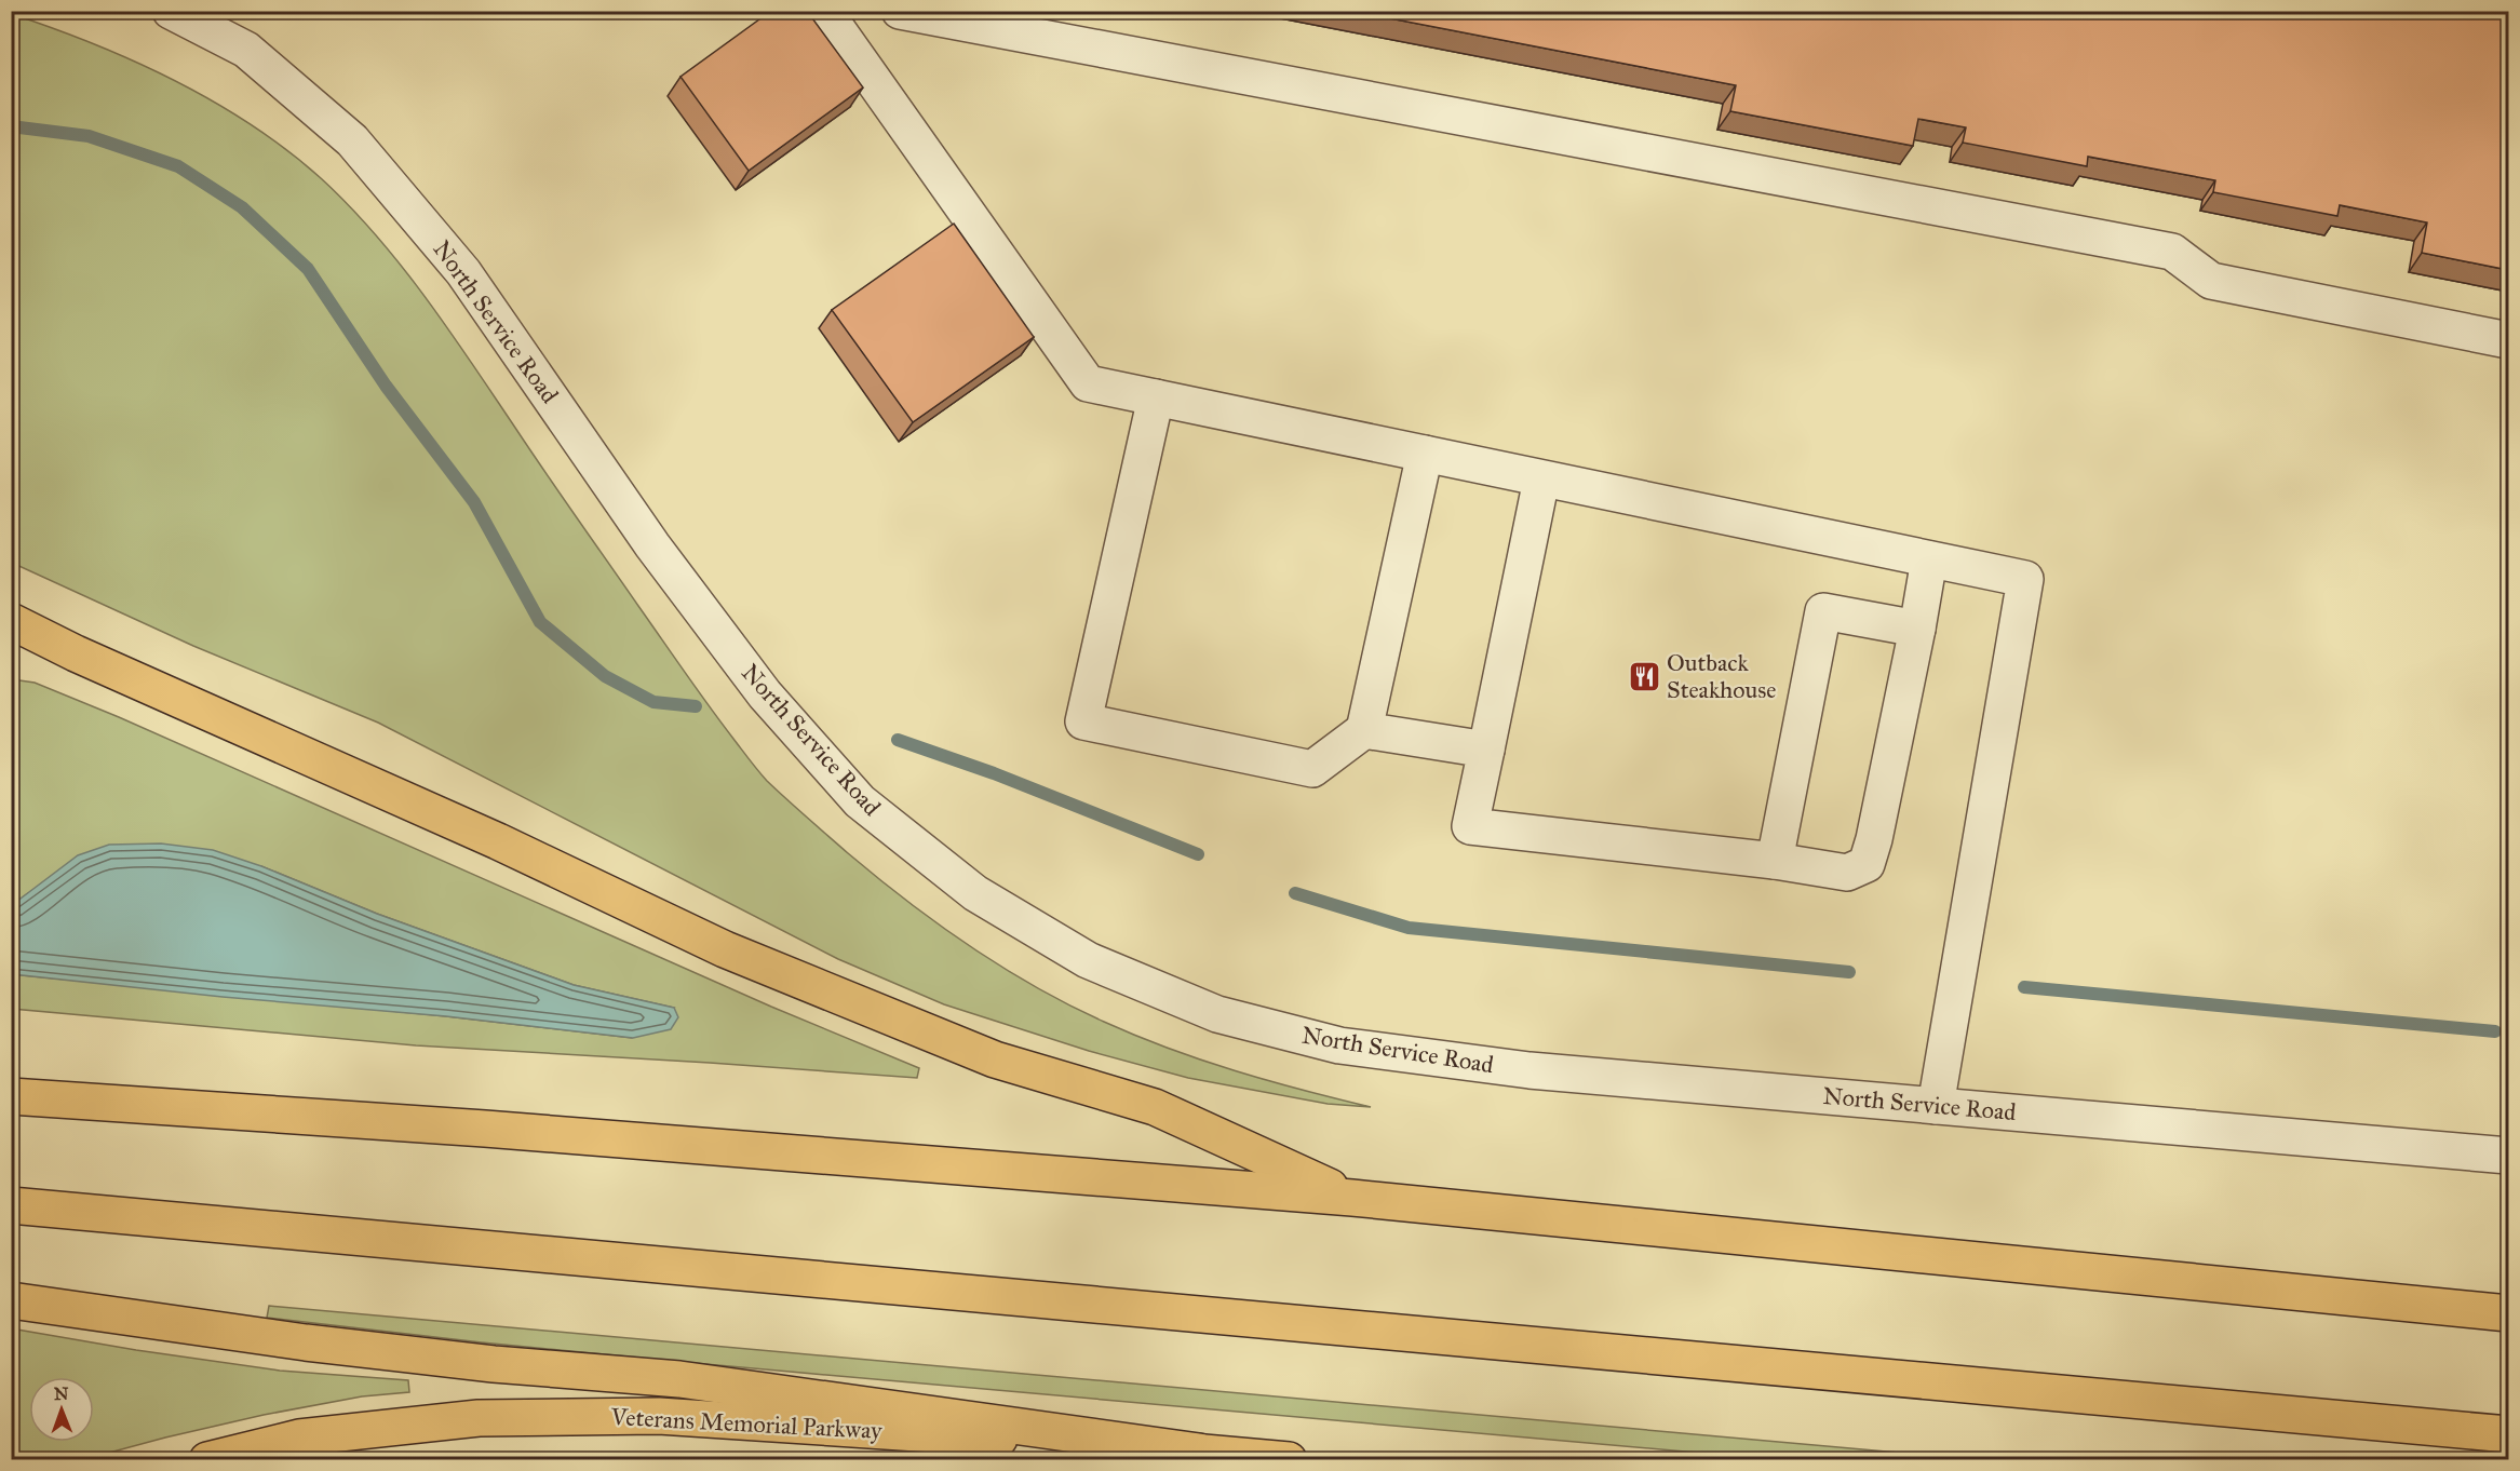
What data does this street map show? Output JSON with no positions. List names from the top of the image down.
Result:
{
  "streets": {
    "main road": ["Veterans Memorial Parkway"],
    "street": ["North Service Road"]
  },
  "places": {
    "restaurant": ["Outback Steakhouse"]
  },
  "north": "top"
}
